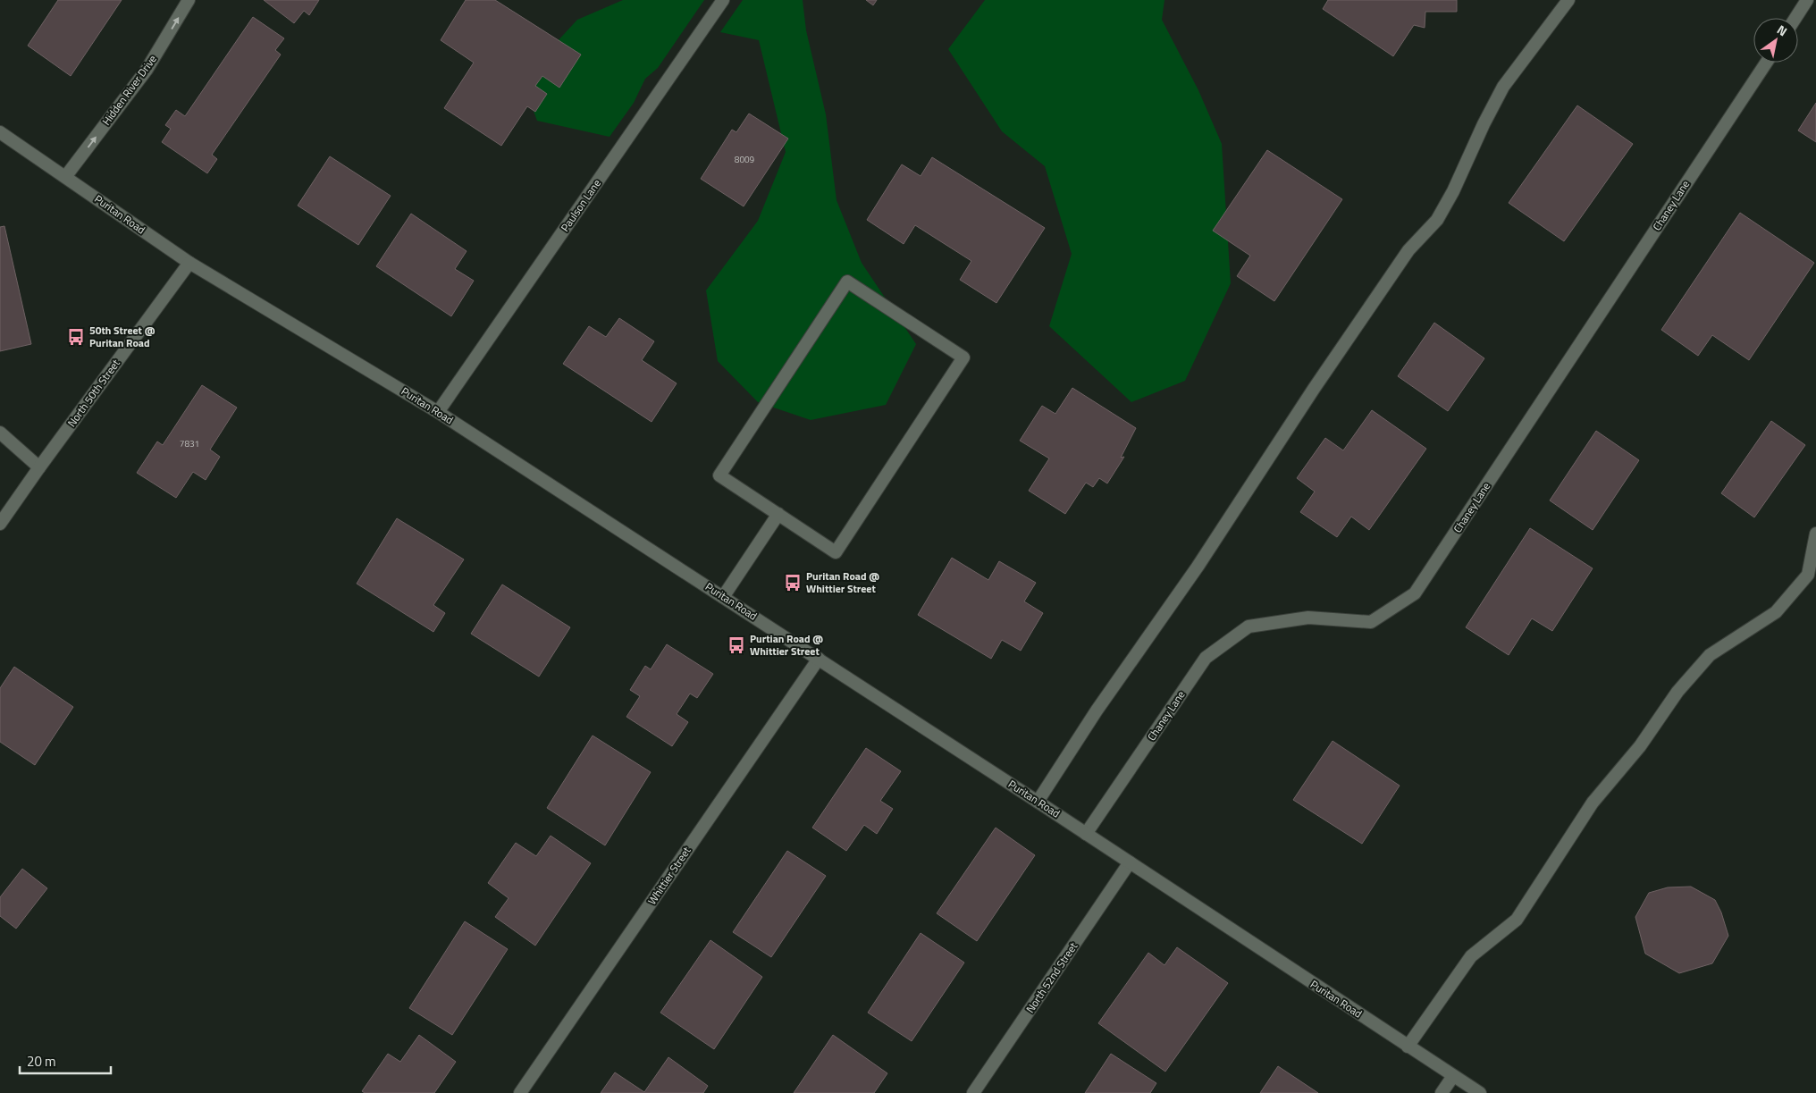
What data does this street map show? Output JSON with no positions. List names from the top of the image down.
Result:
{
  "streets": {
    "street": [
      "Hidden River Drive",
      "Paulson Lane",
      "Chaney Lane",
      "Puritan Road",
      "North 50th Street",
      "Whittier Street",
      "North 52nd Street"
    ]
  },
  "crossings": [
    ["Hidden River Drive", "Puritan Road"],
    ["Paulson Lane", "Puritan Road"],
    ["Chaney Lane", "Puritan Road"],
    ["Puritan Road", "North 50th Street"],
    ["Puritan Road", "Whittier Street"],
    ["Puritan Road", "North 52nd Street"]
  ],
  "one_way": ["Hidden River Drive"],
  "places": {
    "bus stop": ["50th Street @ Puritan Road", "Puritan Road @ Whittier Street", "Purtian Road @ Whittier Street"]
  },
  "house_numbers": ["8009", "7831"],
  "scale_bar": "20 m",
  "north": "top right"
}
